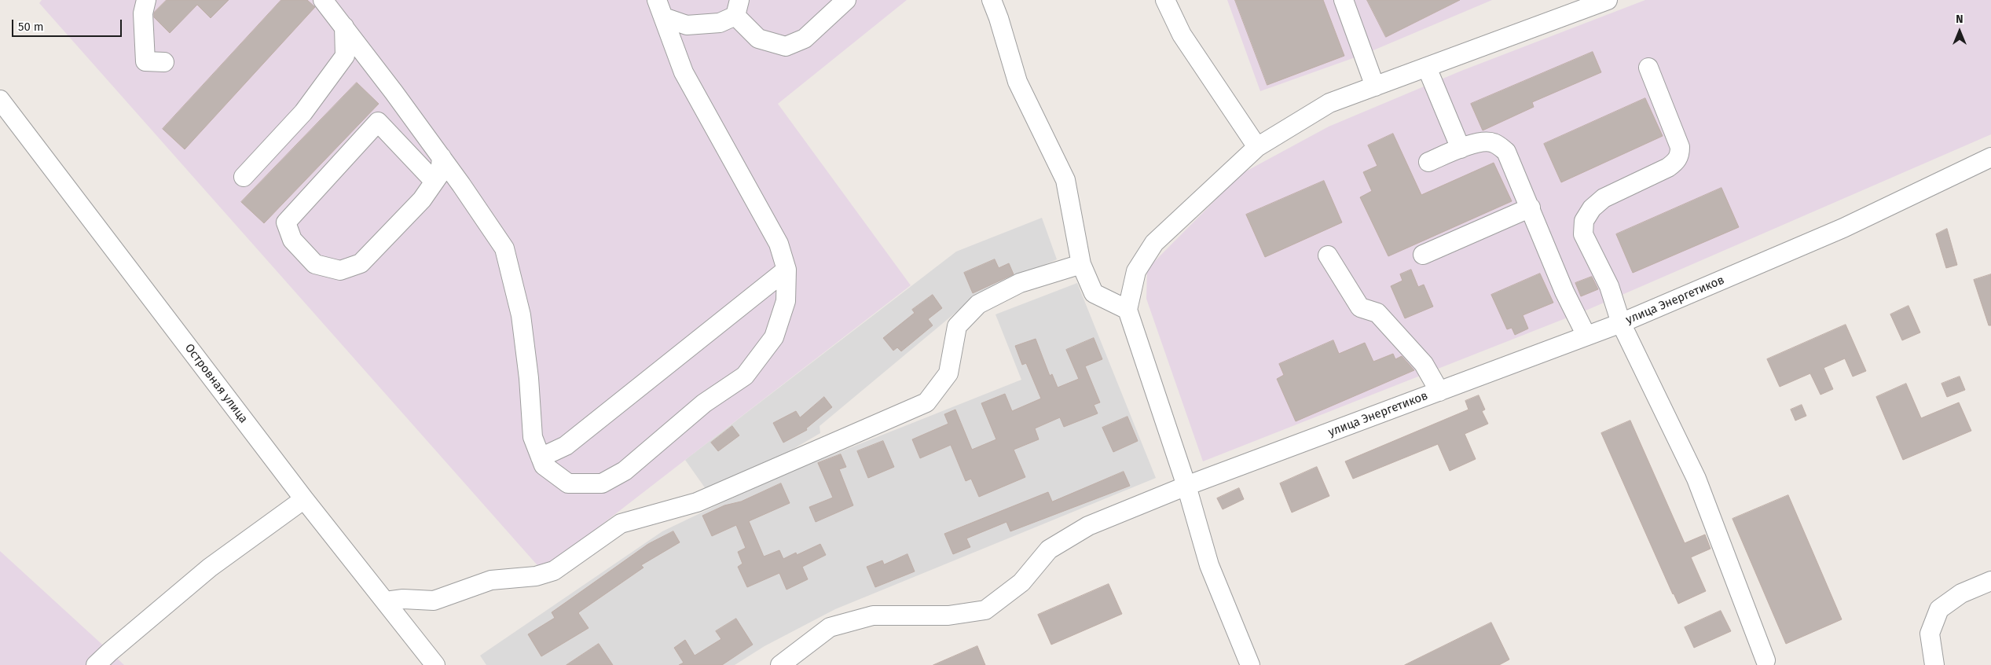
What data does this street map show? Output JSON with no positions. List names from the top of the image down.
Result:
{
  "streets": {
    "street": ["улица Энергетиков", "Островная улица"]
  },
  "scale_bar": "50 m",
  "north": "top"
}
